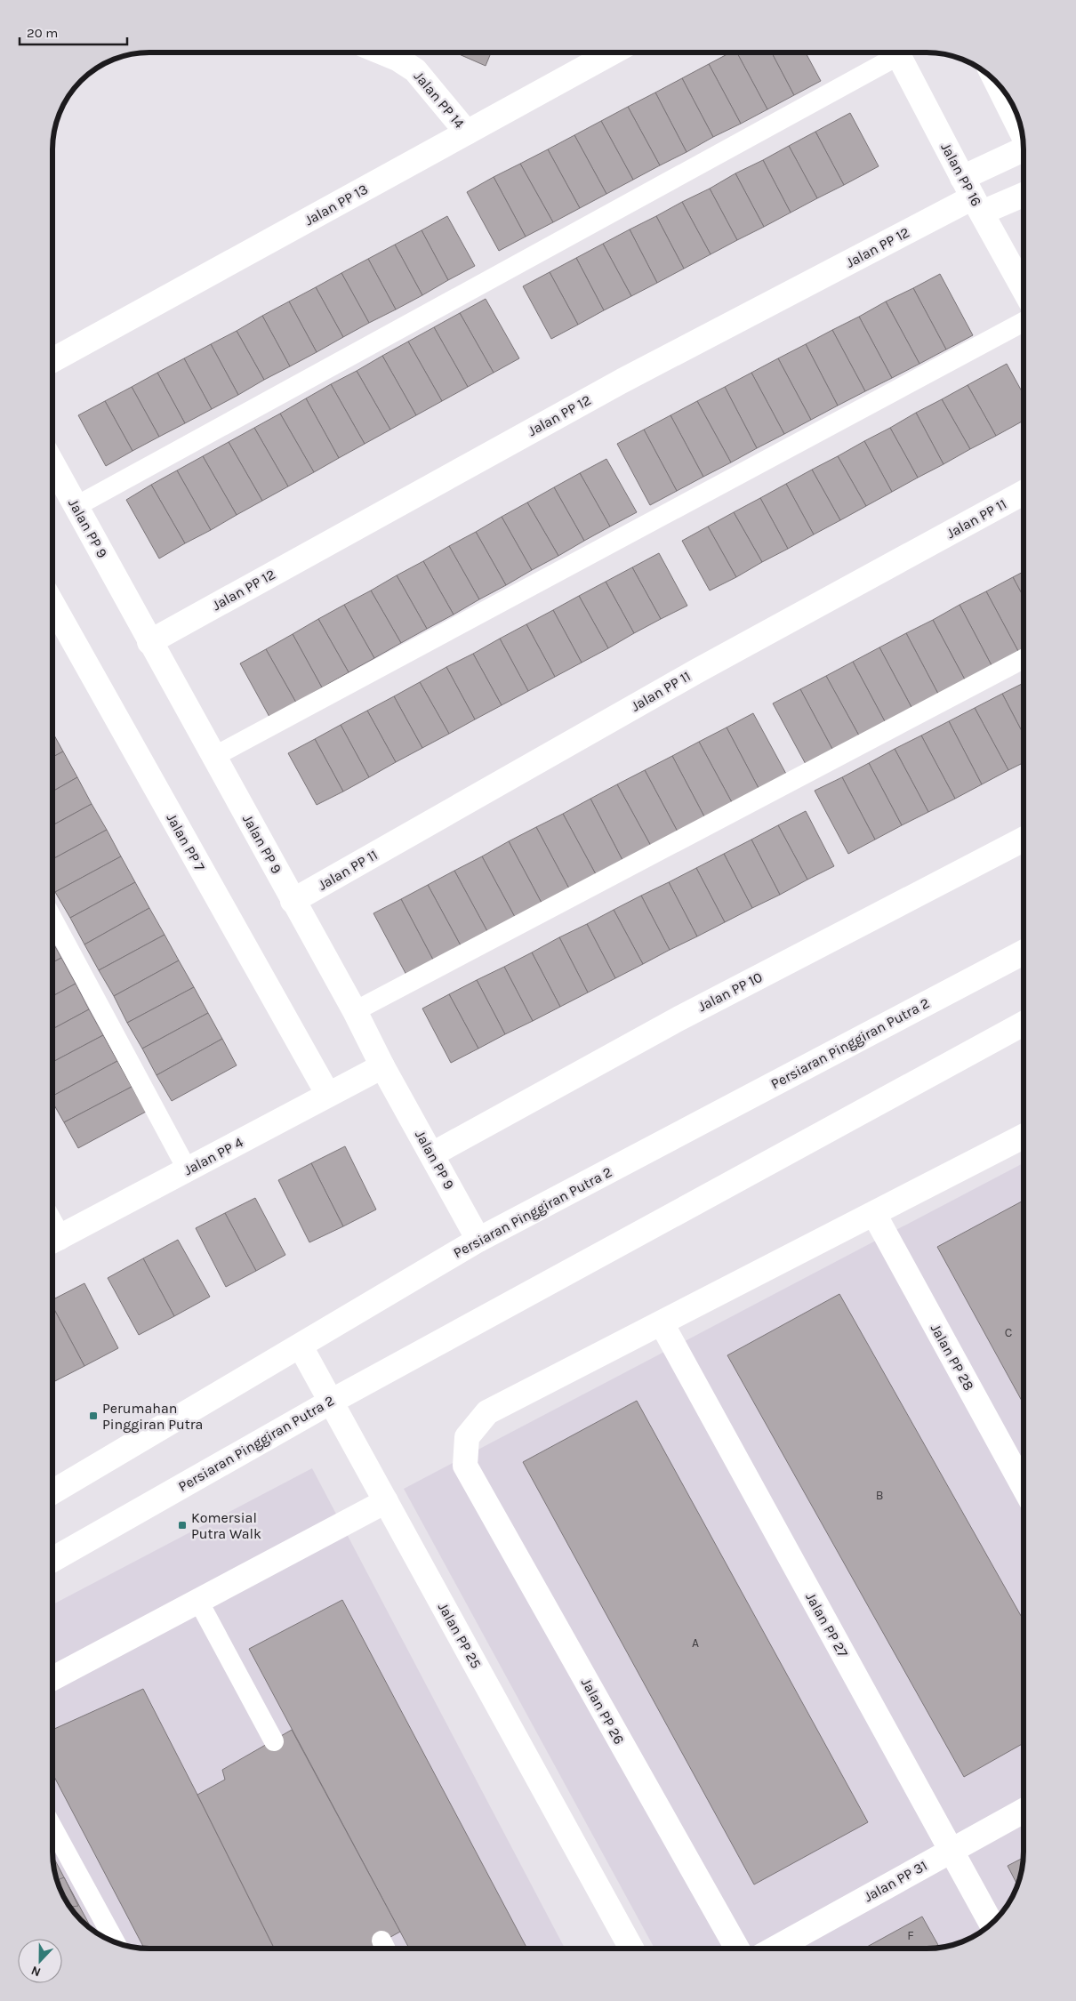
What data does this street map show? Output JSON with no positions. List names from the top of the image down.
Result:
{
  "streets": {
    "street": [
      "Jalan PP 14",
      "Jalan PP 16",
      "Jalan PP 13",
      "Jalan PP 12",
      "Jalan PP 11",
      "Jalan PP 9",
      "Jalan PP 7",
      "Jalan PP 10",
      "Persiaran Pinggiran Putra 2",
      "Jalan PP 4",
      "Jalan PP 28",
      "Jalan PP 27",
      "Jalan PP 25",
      "Jalan PP 26",
      "Jalan PP 31"
    ]
  },
  "crossings": [
    ["Jalan PP 14", "Jalan PP 13"],
    ["Jalan PP 16", "Jalan PP 12"],
    ["Jalan PP 12", "Jalan PP 9"],
    ["Jalan PP 11", "Jalan PP 9"],
    ["Jalan PP 9", "Jalan PP 10"],
    ["Jalan PP 9", "Persiaran Pinggiran Putra 2"],
    ["Jalan PP 9", "Jalan PP 4"],
    ["Jalan PP 7", "Jalan PP 4"],
    ["Persiaran Pinggiran Putra 2", "Jalan PP 25"],
    ["Jalan PP 27", "Jalan PP 26"],
    ["Jalan PP 27", "Jalan PP 31"]
  ],
  "places": {
    "transit": ["Perumahan Pinggiran Putra", "Komersial Putra Walk"]
  },
  "house_numbers": [
    "C",
    "B",
    "A",
    "F"
  ],
  "scale_bar": "20 m",
  "north": "bottom"
}
